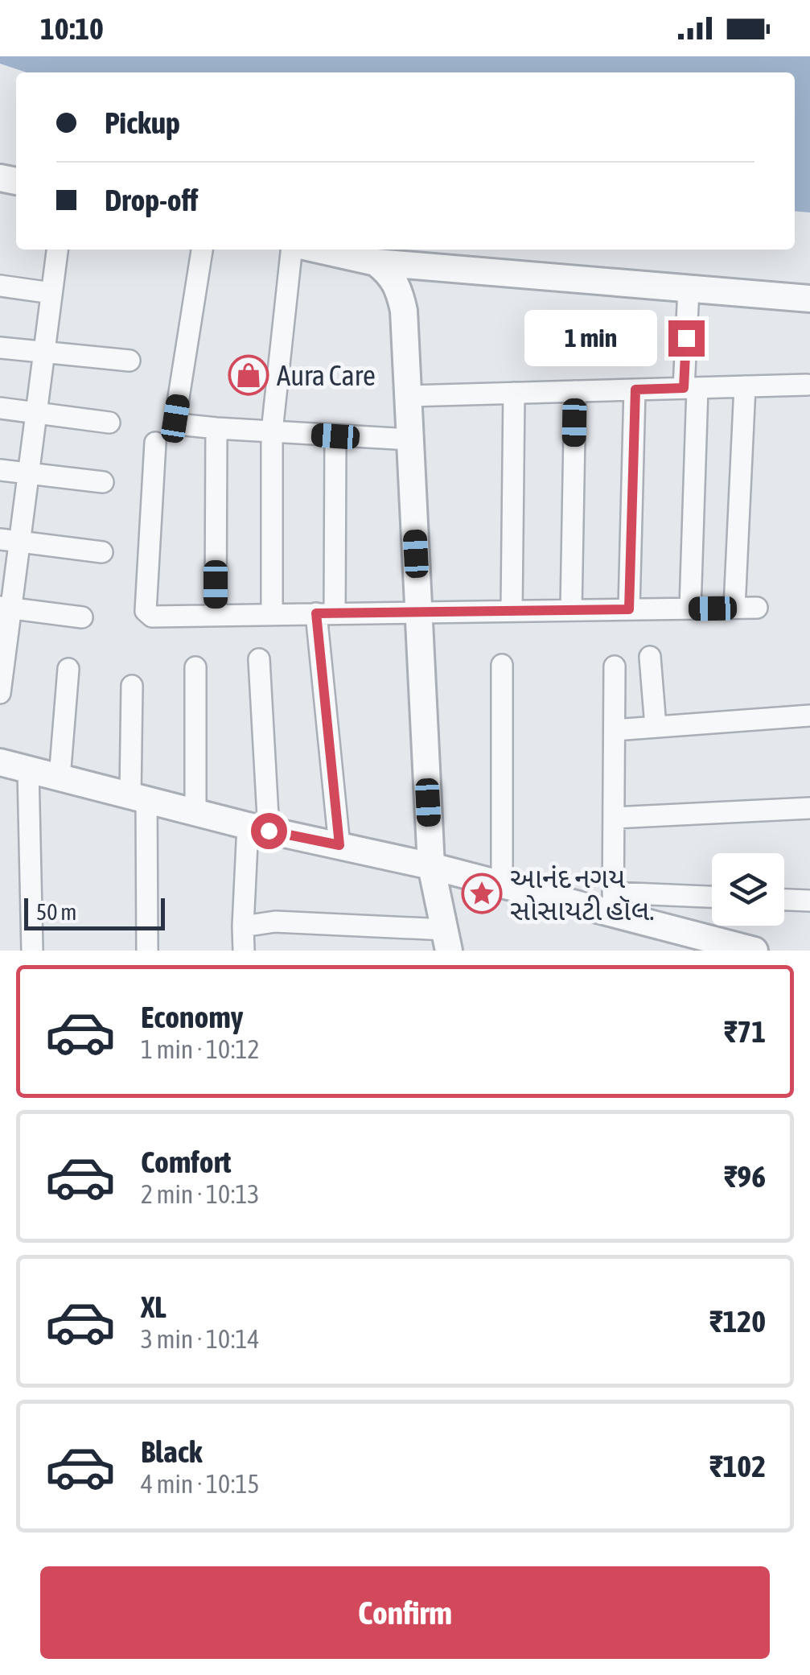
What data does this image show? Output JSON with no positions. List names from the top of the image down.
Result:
{
  "places": {
    "shop": ["Aura Care"],
    "place": ["આનંદ નગય સોસાયટી હૉલ."]
  },
  "scale_bar": "50 m",
  "page": {
    "status": "10:10",
    "banner": ["Pickup", "Drop-off"],
    "bubble": "1 min",
    "scale": "50 m",
    "list": [
      {
        "name": "Economy",
        "note": "1 min · 10:12",
        "value": "₹71"
      },
      {
        "name": "Comfort",
        "note": "2 min · 10:13",
        "value": "₹96"
      },
      {
        "name": "XL",
        "note": "3 min · 10:14",
        "value": "₹120"
      },
      {
        "name": "Black",
        "note": "4 min · 10:15",
        "value": "₹102"
      }
    ],
    "buttons": "Confirm"
  }
}
